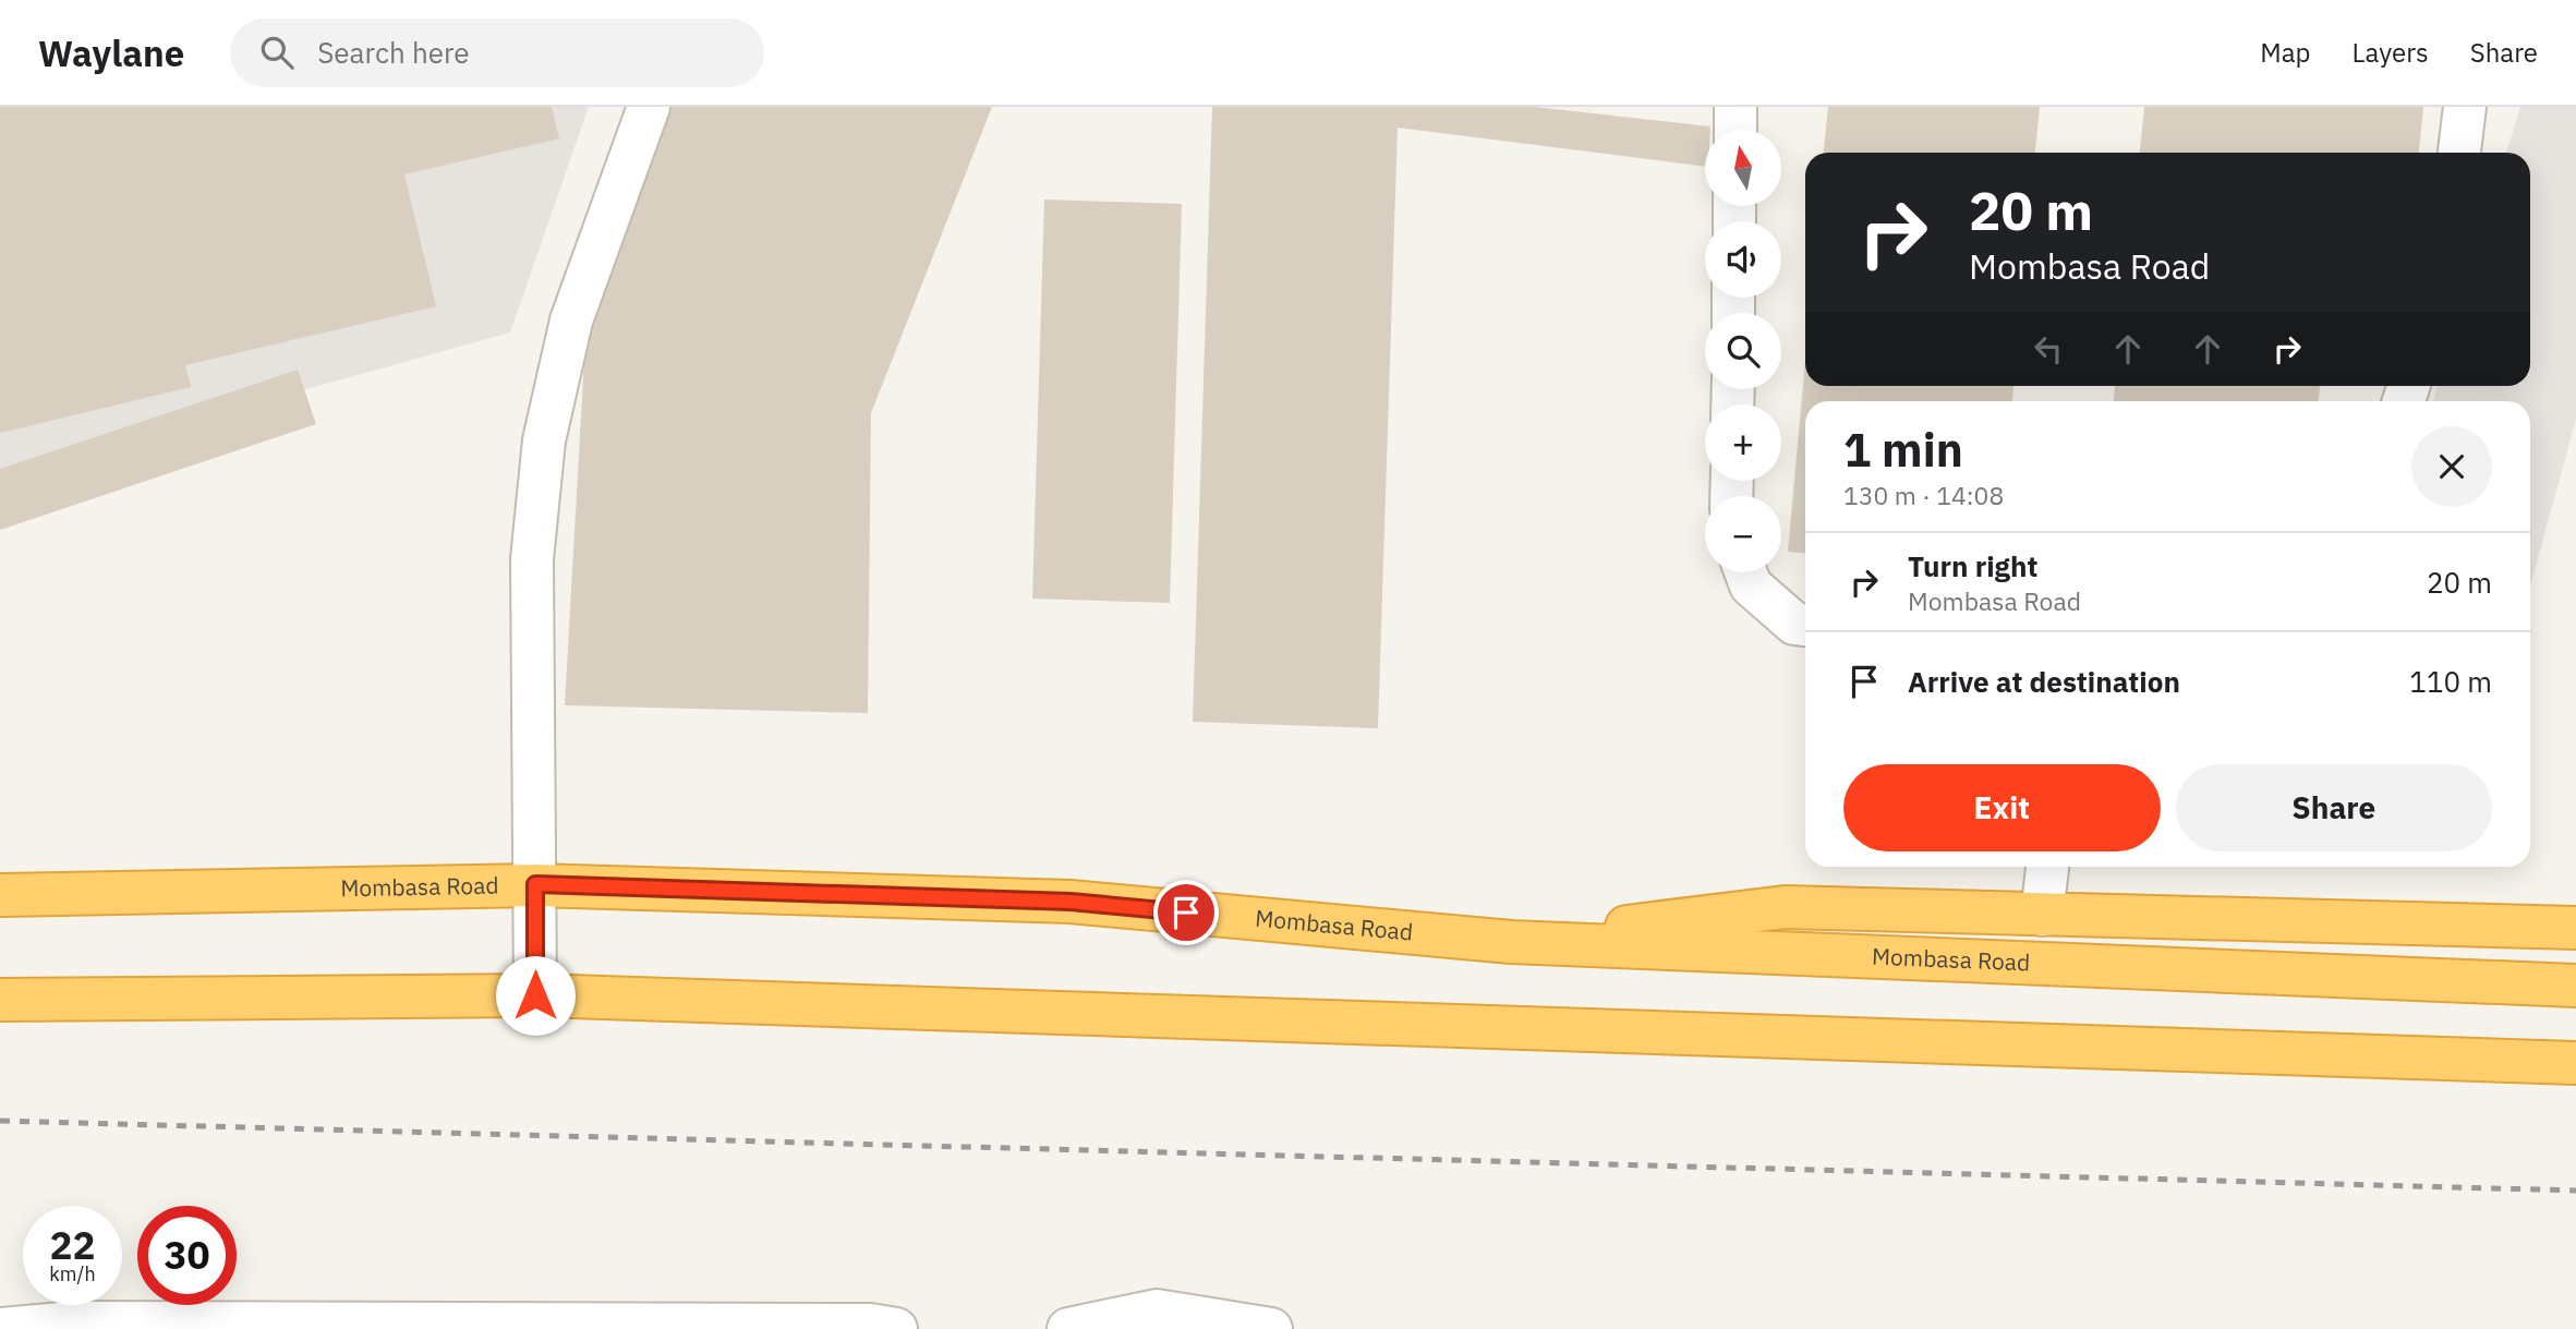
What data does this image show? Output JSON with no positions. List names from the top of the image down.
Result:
{
  "streets": {
    "highway": ["Mombasa Road"]
  },
  "north": "top",
  "page": {
    "header": "Waylane",
    "search": "Search here",
    "nav": ["Map", "Layers", "Share"],
    "map_buttons": ["+", "−"],
    "turn": ["20 m", "Mombasa Road"],
    "heading": ["1 min", "130 m · 14:08"],
    "list": [
      {
        "name": "Turn right",
        "note": "Mombasa Road",
        "value": "20 m"
      },
      {
        "name": "Arrive at destination",
        "value": "110 m"
      }
    ],
    "buttons": ["Exit", "Share"],
    "speed": "22 km/h",
    "limit": "30"
  }
}
